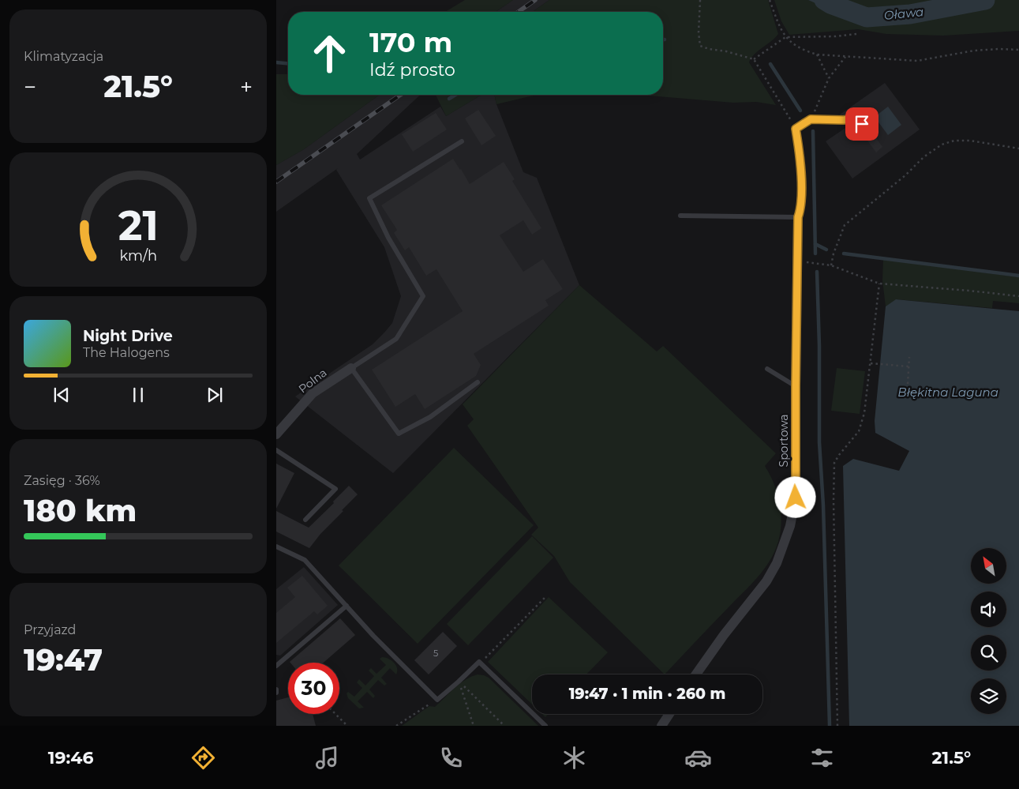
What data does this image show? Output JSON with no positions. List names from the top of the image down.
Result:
{
  "streets": {
    "street": ["Polna", "Sportowa"]
  },
  "water": ["Oława", "Błękitna Laguna"],
  "house_numbers": ["5"],
  "north": "top left",
  "page": {
    "tile": [
      "Klimatyzacja",
      ["Zasięg · 36%", "180 km"],
      ["Przyjazd", "19:47"]
    ],
    "turn": ["170 m", "Idź prosto"],
    "heat": ["−", "21.5°", "+"],
    "song": ["Night Drive", "The Halogens"],
    "limit": "30",
    "trip": "19:47 · 1 min · 260 m",
    "tabs": ["19:46", "21.5°"],
    "gauge": ["21", "km/h"]
  }
}
